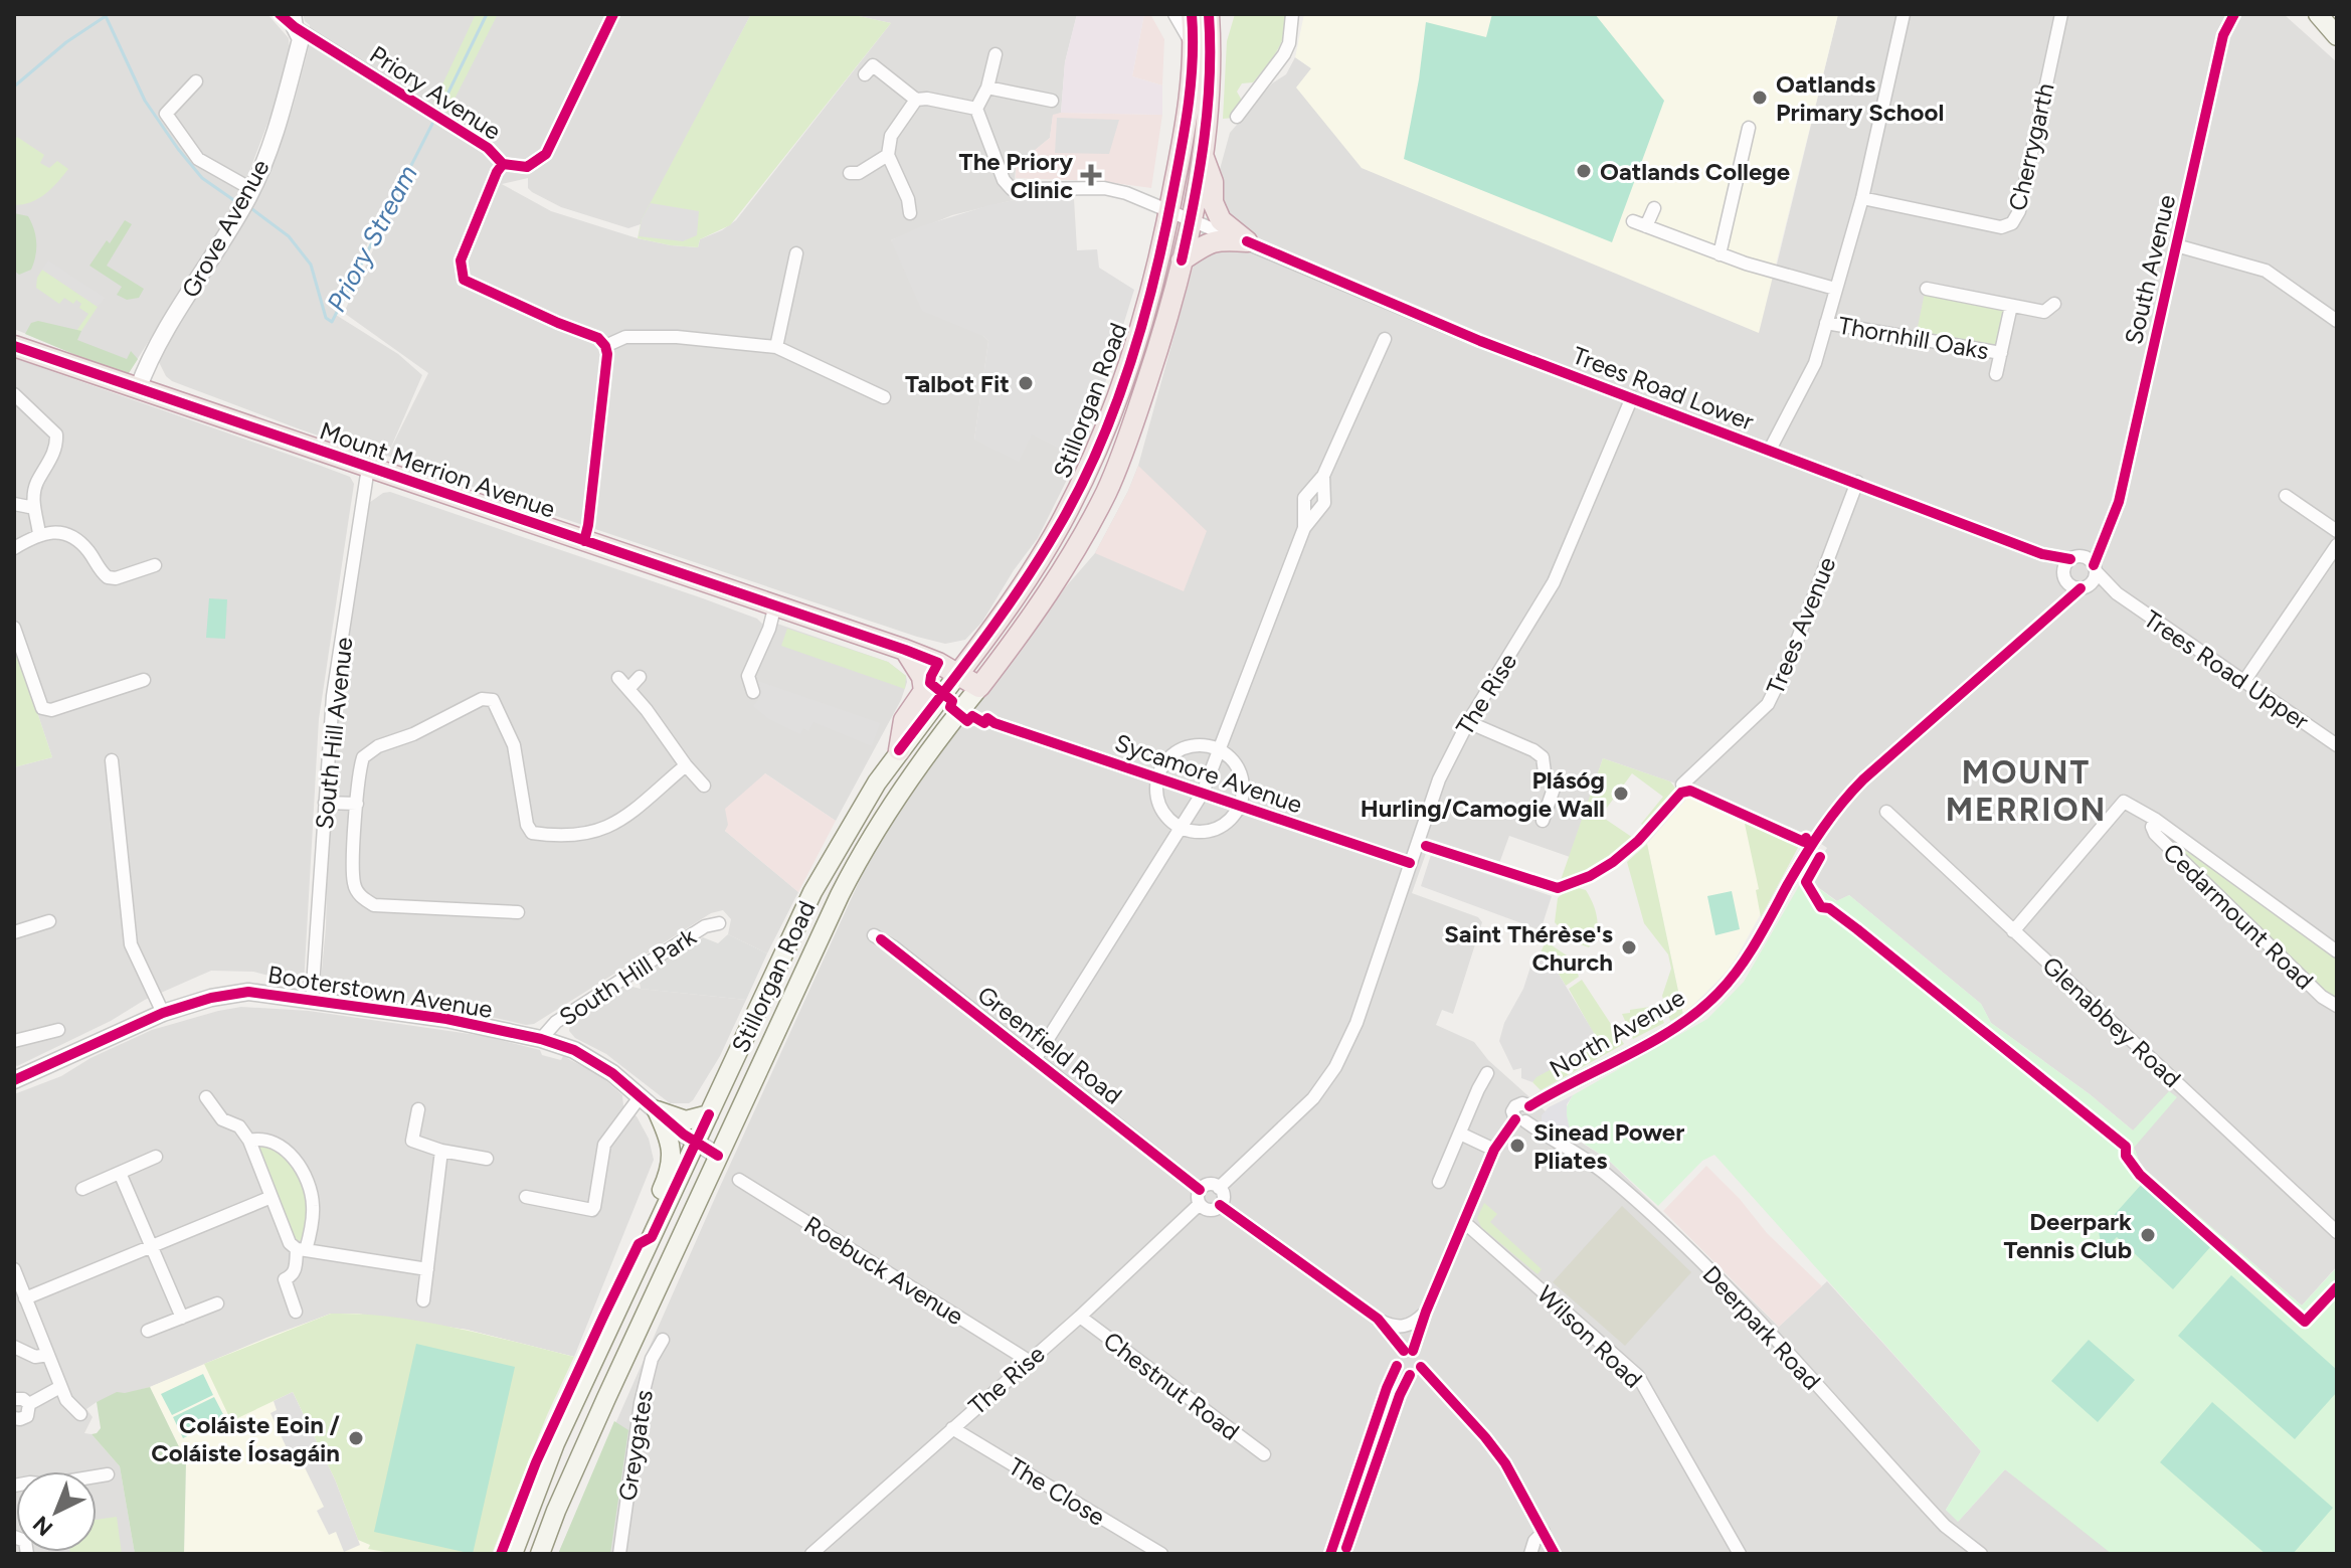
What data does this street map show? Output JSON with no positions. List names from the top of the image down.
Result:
{
  "streets": {
    "highway": ["Stillorgan Road", "Mount Merrion Avenue"],
    "street": [
      "Priory Avenue",
      "Cherrygarth",
      "Grove Avenue",
      "South Avenue",
      "Thornhill Oaks",
      "Trees Road Lower",
      "Trees Avenue",
      "Trees Road Upper",
      "The Rise",
      "South Hill Avenue",
      "Sycamore Avenue",
      "Cedarmount Road",
      "South Hill Park",
      "Booterstown Avenue",
      "Glenabbey Road",
      "North Avenue",
      "Greenfield Road",
      "Roebuck Avenue",
      "Deerpark Road",
      "Wilson Road",
      "Chestnut Road",
      "Greygates",
      "The Close"
    ]
  },
  "crossings": [
    ["Priory Avenue", "Grove Avenue"],
    ["Grove Avenue", "Mount Merrion Avenue"],
    ["South Avenue", "Trees Road Lower"],
    ["Trees Road Lower", "Stillorgan Road"],
    ["Trees Road Lower", "Trees Avenue"],
    ["Trees Road Lower", "The Rise"],
    ["Stillorgan Road", "Mount Merrion Avenue"],
    ["Stillorgan Road", "Booterstown Avenue"],
    ["Mount Merrion Avenue", "South Hill Avenue"],
    ["The Rise", "Sycamore Avenue"],
    ["The Rise", "Greenfield Road"],
    ["The Rise", "Roebuck Avenue"],
    ["The Rise", "Chestnut Road"],
    ["The Rise", "The Close"],
    ["South Hill Avenue", "Booterstown Avenue"],
    ["Cedarmount Road", "Glenabbey Road"],
    ["South Hill Park", "Booterstown Avenue"],
    ["North Avenue", "Deerpark Road"]
  ],
  "districts": ["MOUNT MERRION"],
  "water": ["Priory Stream"],
  "places": {
    "other": [
      "Oatlands Primary School",
      "Oatlands College",
      "Talbot Fit",
      "Plásóg Hurling/Camogie Wall",
      "Saint Thérèse's Church",
      "Sinead Power Pliates",
      "Deerpark Tennis Club",
      "Coláiste Eoin / Coláiste Íosagáin"
    ],
    "health": ["The Priory Clinic"]
  },
  "north": "bottom left"
}
